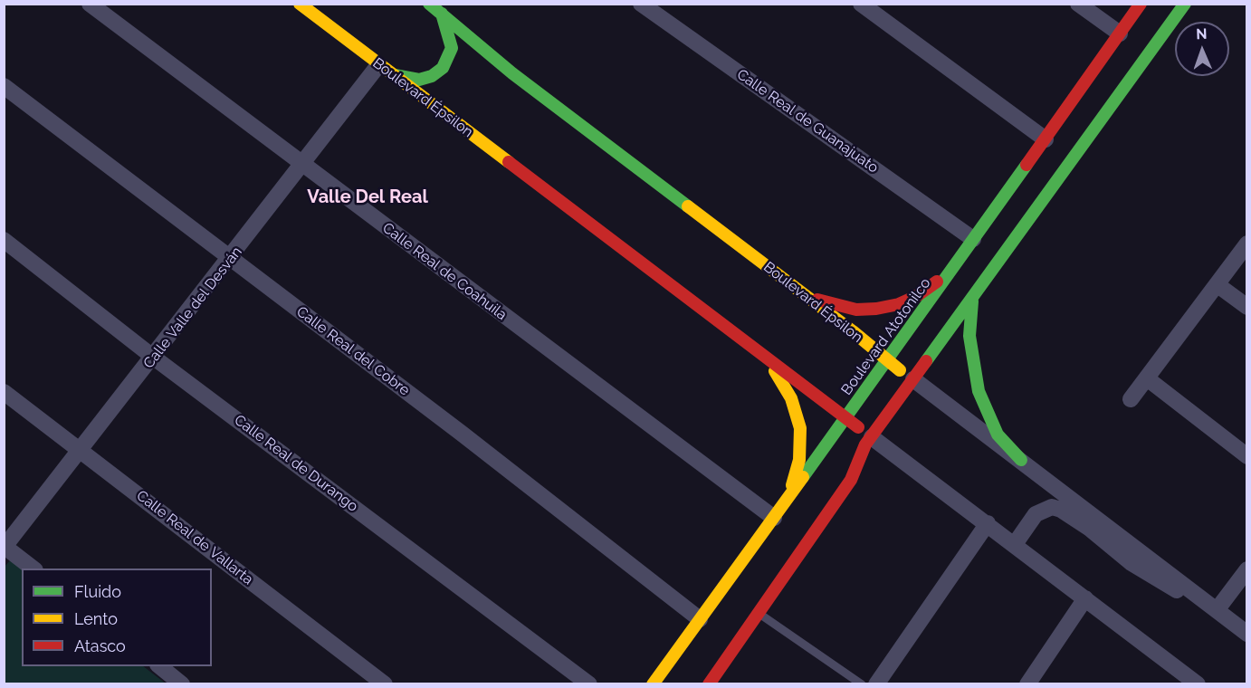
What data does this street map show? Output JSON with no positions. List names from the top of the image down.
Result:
{
  "streets": {
    "street": [
      "Boulevard Épsilon",
      "Calle Real de Guanajuato",
      "Calle Real de Coahuila",
      "Calle Valle del Desván",
      "Boulevard Atotonilco",
      "Calle Real del Cobre",
      "Calle Real de Durango",
      "Calle Real de Vallarta"
    ]
  },
  "crossings": [
    ["Boulevard Épsilon", "Calle Valle del Desván"],
    ["Boulevard Épsilon", "Boulevard Atotonilco"],
    ["Calle Real de Guanajuato", "Boulevard Atotonilco"],
    ["Calle Real de Coahuila", "Calle Valle del Desván"],
    ["Calle Real de Coahuila", "Boulevard Atotonilco"],
    ["Calle Valle del Desván", "Calle Real del Cobre"],
    ["Calle Valle del Desván", "Calle Real de Durango"],
    ["Calle Valle del Desván", "Calle Real de Vallarta"],
    ["Boulevard Atotonilco", "Calle Real del Cobre"]
  ],
  "districts": ["Valle Del Real"],
  "legend": ["Fluido", "Lento", "Atasco"],
  "north": "top"
}
